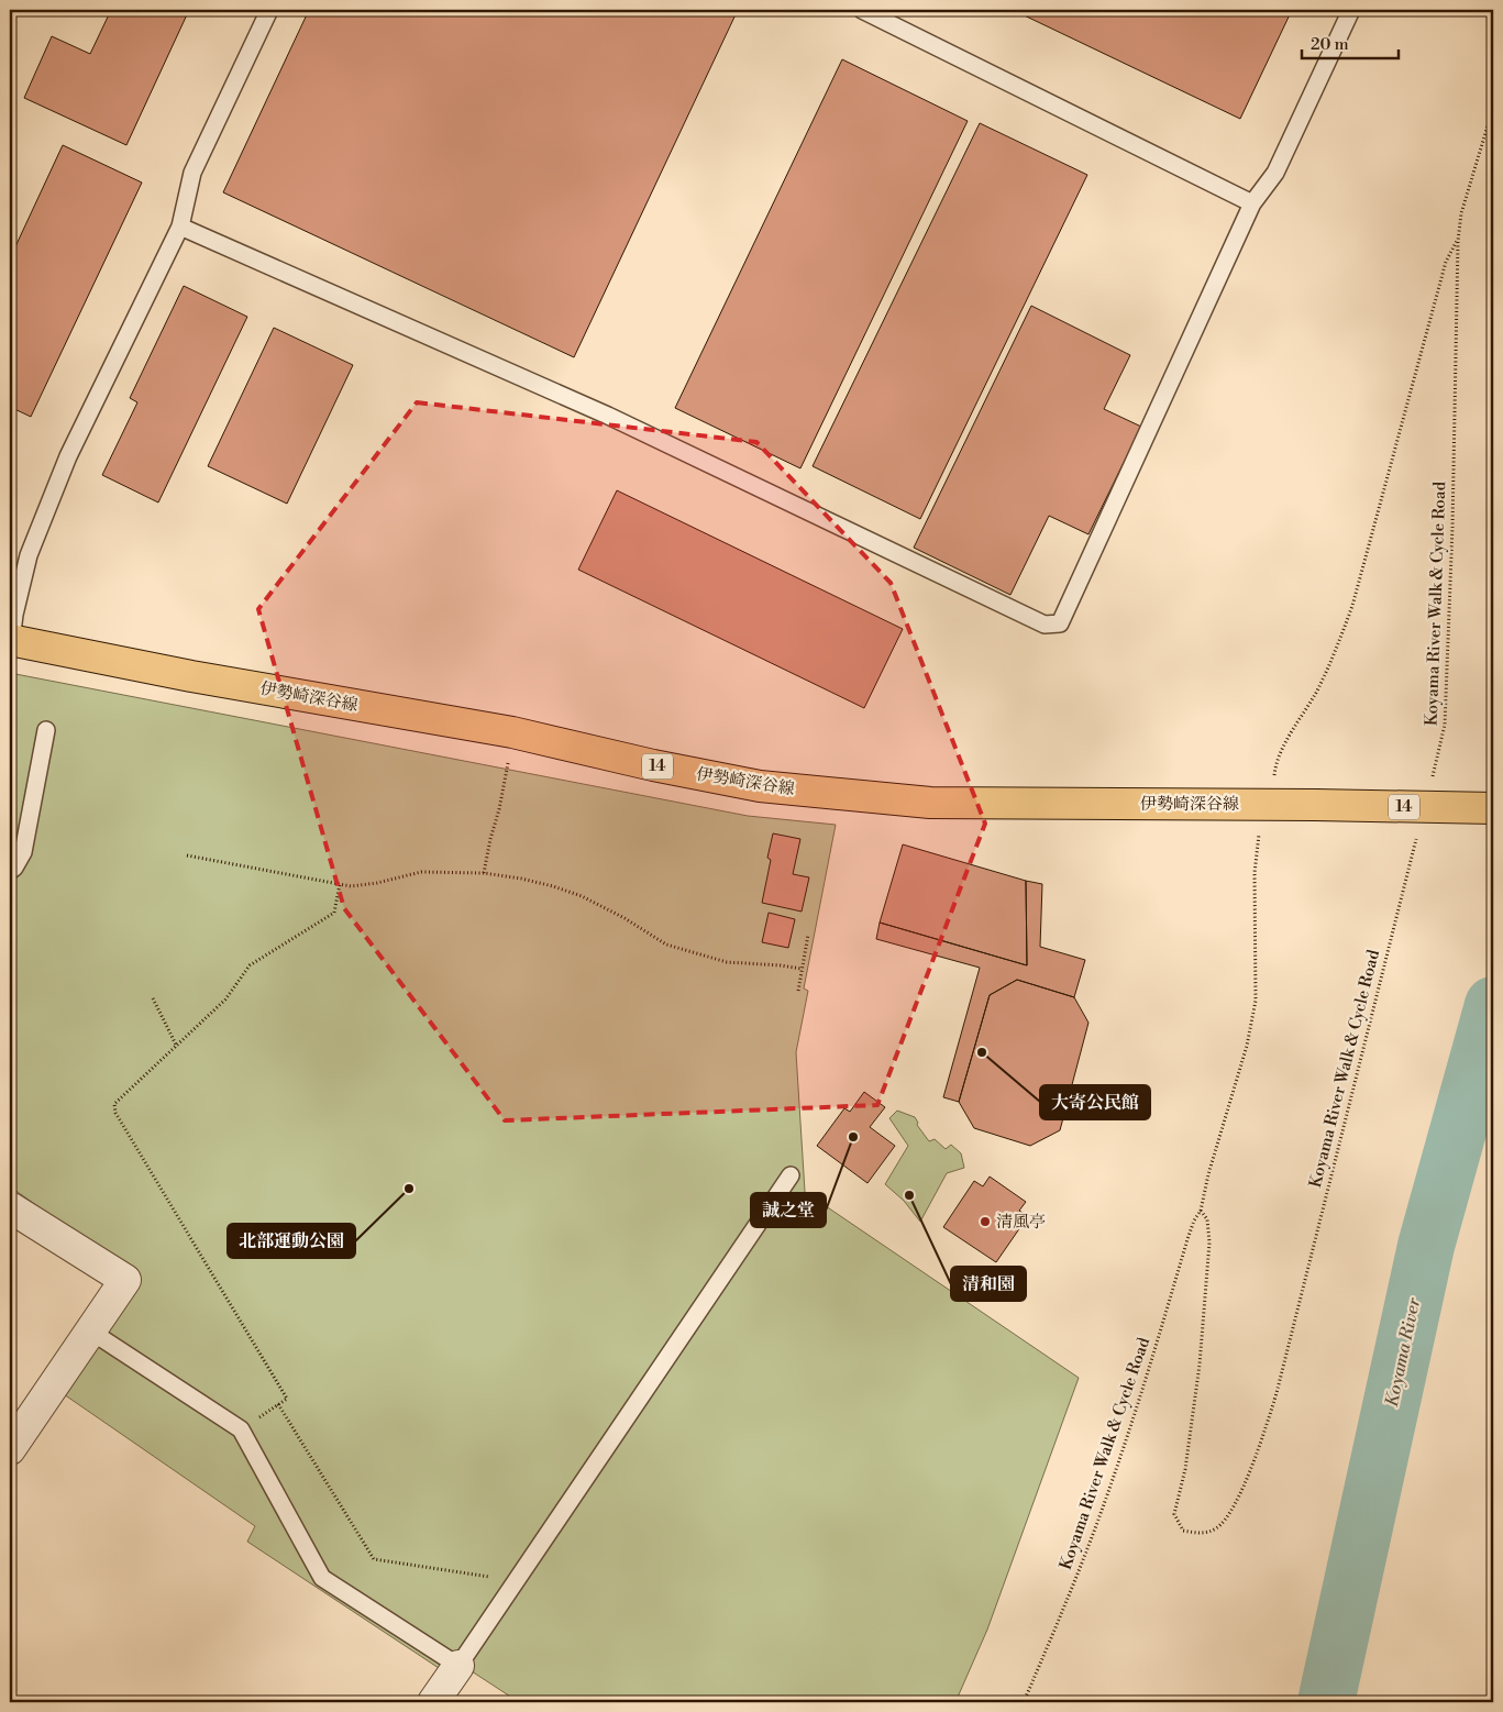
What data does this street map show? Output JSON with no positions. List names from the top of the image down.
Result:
{
  "streets": {
    "main road": ["伊勢崎深谷線", "14"],
    "path": ["Koyama River Walk & Cycle Road"]
  },
  "water": ["Koyama River"],
  "places": [
    "大寄公民館",
    "誠之堂",
    "北部運動公園",
    "清和園",
    "清風亭"
  ],
  "scale_bar": "20 m"
}
